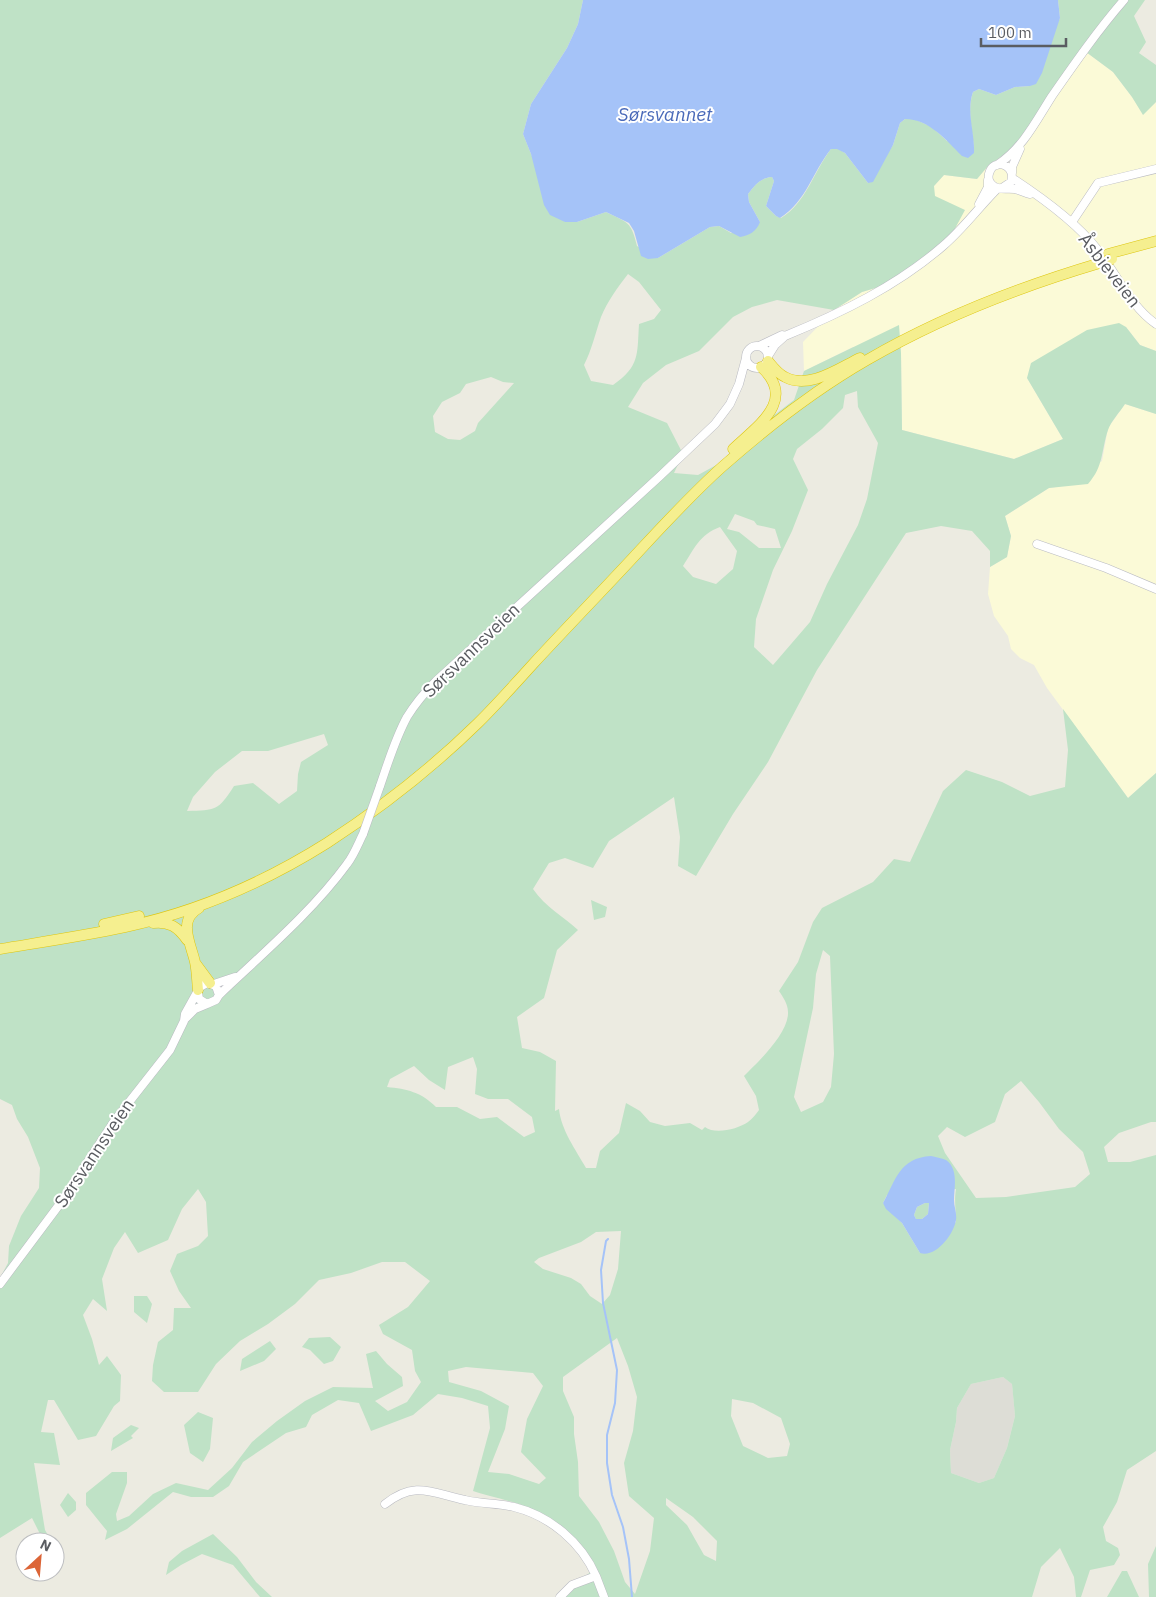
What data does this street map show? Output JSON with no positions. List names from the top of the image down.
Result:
{
  "streets": {
    "main road": ["Åsbieveien", "Sørsvannsveien"]
  },
  "crossings": [
    ["Åsbieveien", "Sørsvannsveien"]
  ],
  "water": ["Sørsvannet"],
  "scale_bar": "100 m",
  "north": "top right"
}
